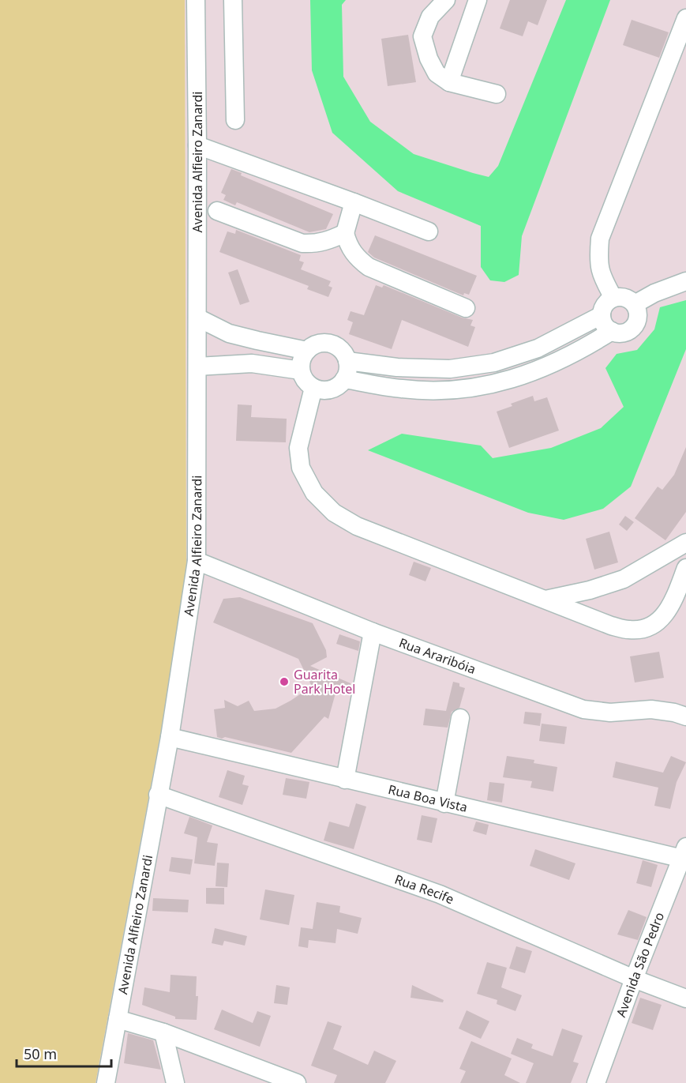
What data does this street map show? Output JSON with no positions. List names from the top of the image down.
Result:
{
  "streets": {
    "street": [
      "Avenida Alfieiro Zanardi",
      "Rua Araribóia",
      "Rua Boa Vista",
      "Rua Recife",
      "Avenida São Pedro"
    ]
  },
  "crossings": [
    ["Avenida Alfieiro Zanardi", "Rua Araribóia"],
    ["Avenida Alfieiro Zanardi", "Rua Boa Vista"],
    ["Avenida Alfieiro Zanardi", "Rua Recife"],
    ["Rua Boa Vista", "Avenida São Pedro"],
    ["Rua Recife", "Avenida São Pedro"]
  ],
  "places": ["Guarita Park Hotel"],
  "scale_bar": "50 m"
}
